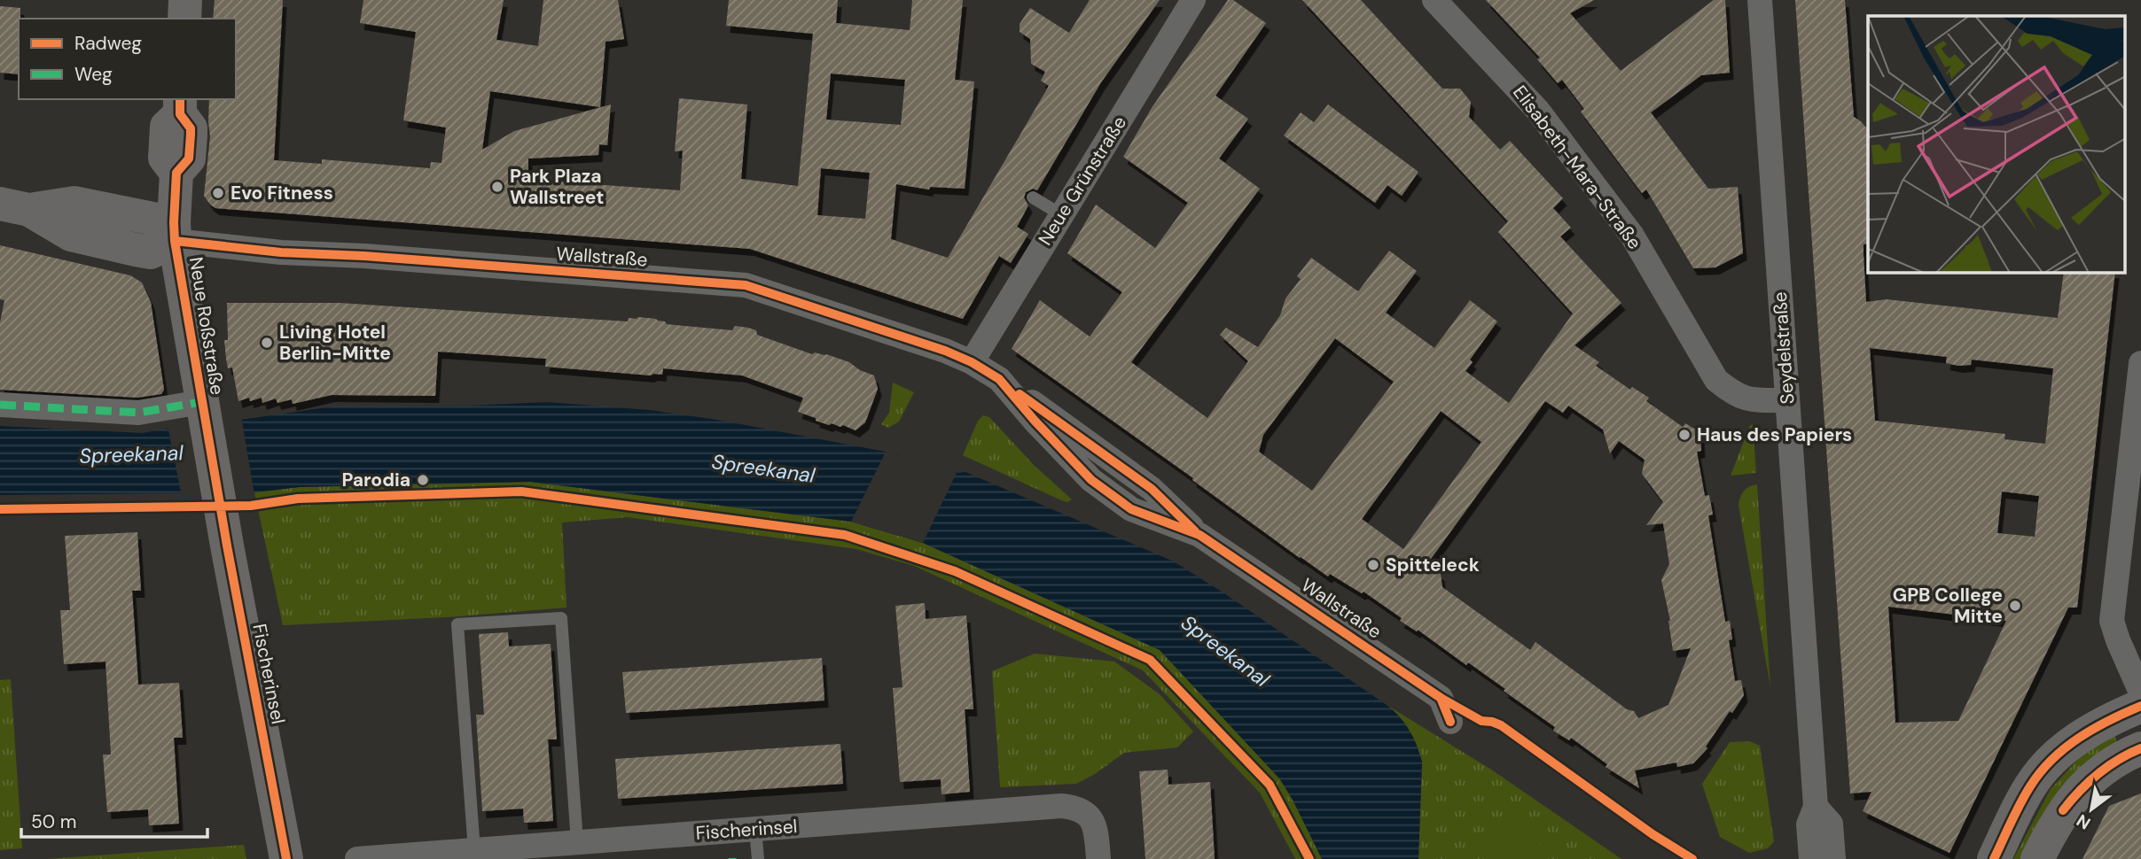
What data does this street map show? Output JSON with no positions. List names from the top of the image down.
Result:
{
  "streets": {
    "street": [
      "Elisabeth-Mara-Straße",
      "Neue Grünstraße",
      "Wallstraße",
      "Neue Roßstraße",
      "Seydelstraße",
      "Fischerinsel"
    ]
  },
  "crossings": [
    ["Elisabeth-Mara-Straße", "Seydelstraße"],
    ["Neue Grünstraße", "Wallstraße"],
    ["Wallstraße", "Neue Roßstraße"],
    ["Neue Roßstraße", "Fischerinsel"]
  ],
  "water": ["Spreekanal"],
  "places": [
    "Park Plaza Wallstreet",
    "Evo Fitness",
    "Living Hotel Berlin-Mitte",
    "Haus des Papiers",
    "Parodia",
    "Spitteleck",
    "GPB College Mitte"
  ],
  "legend": ["Radweg", "Weg"],
  "scale_bar": "50 m",
  "north": "bottom left"
}
